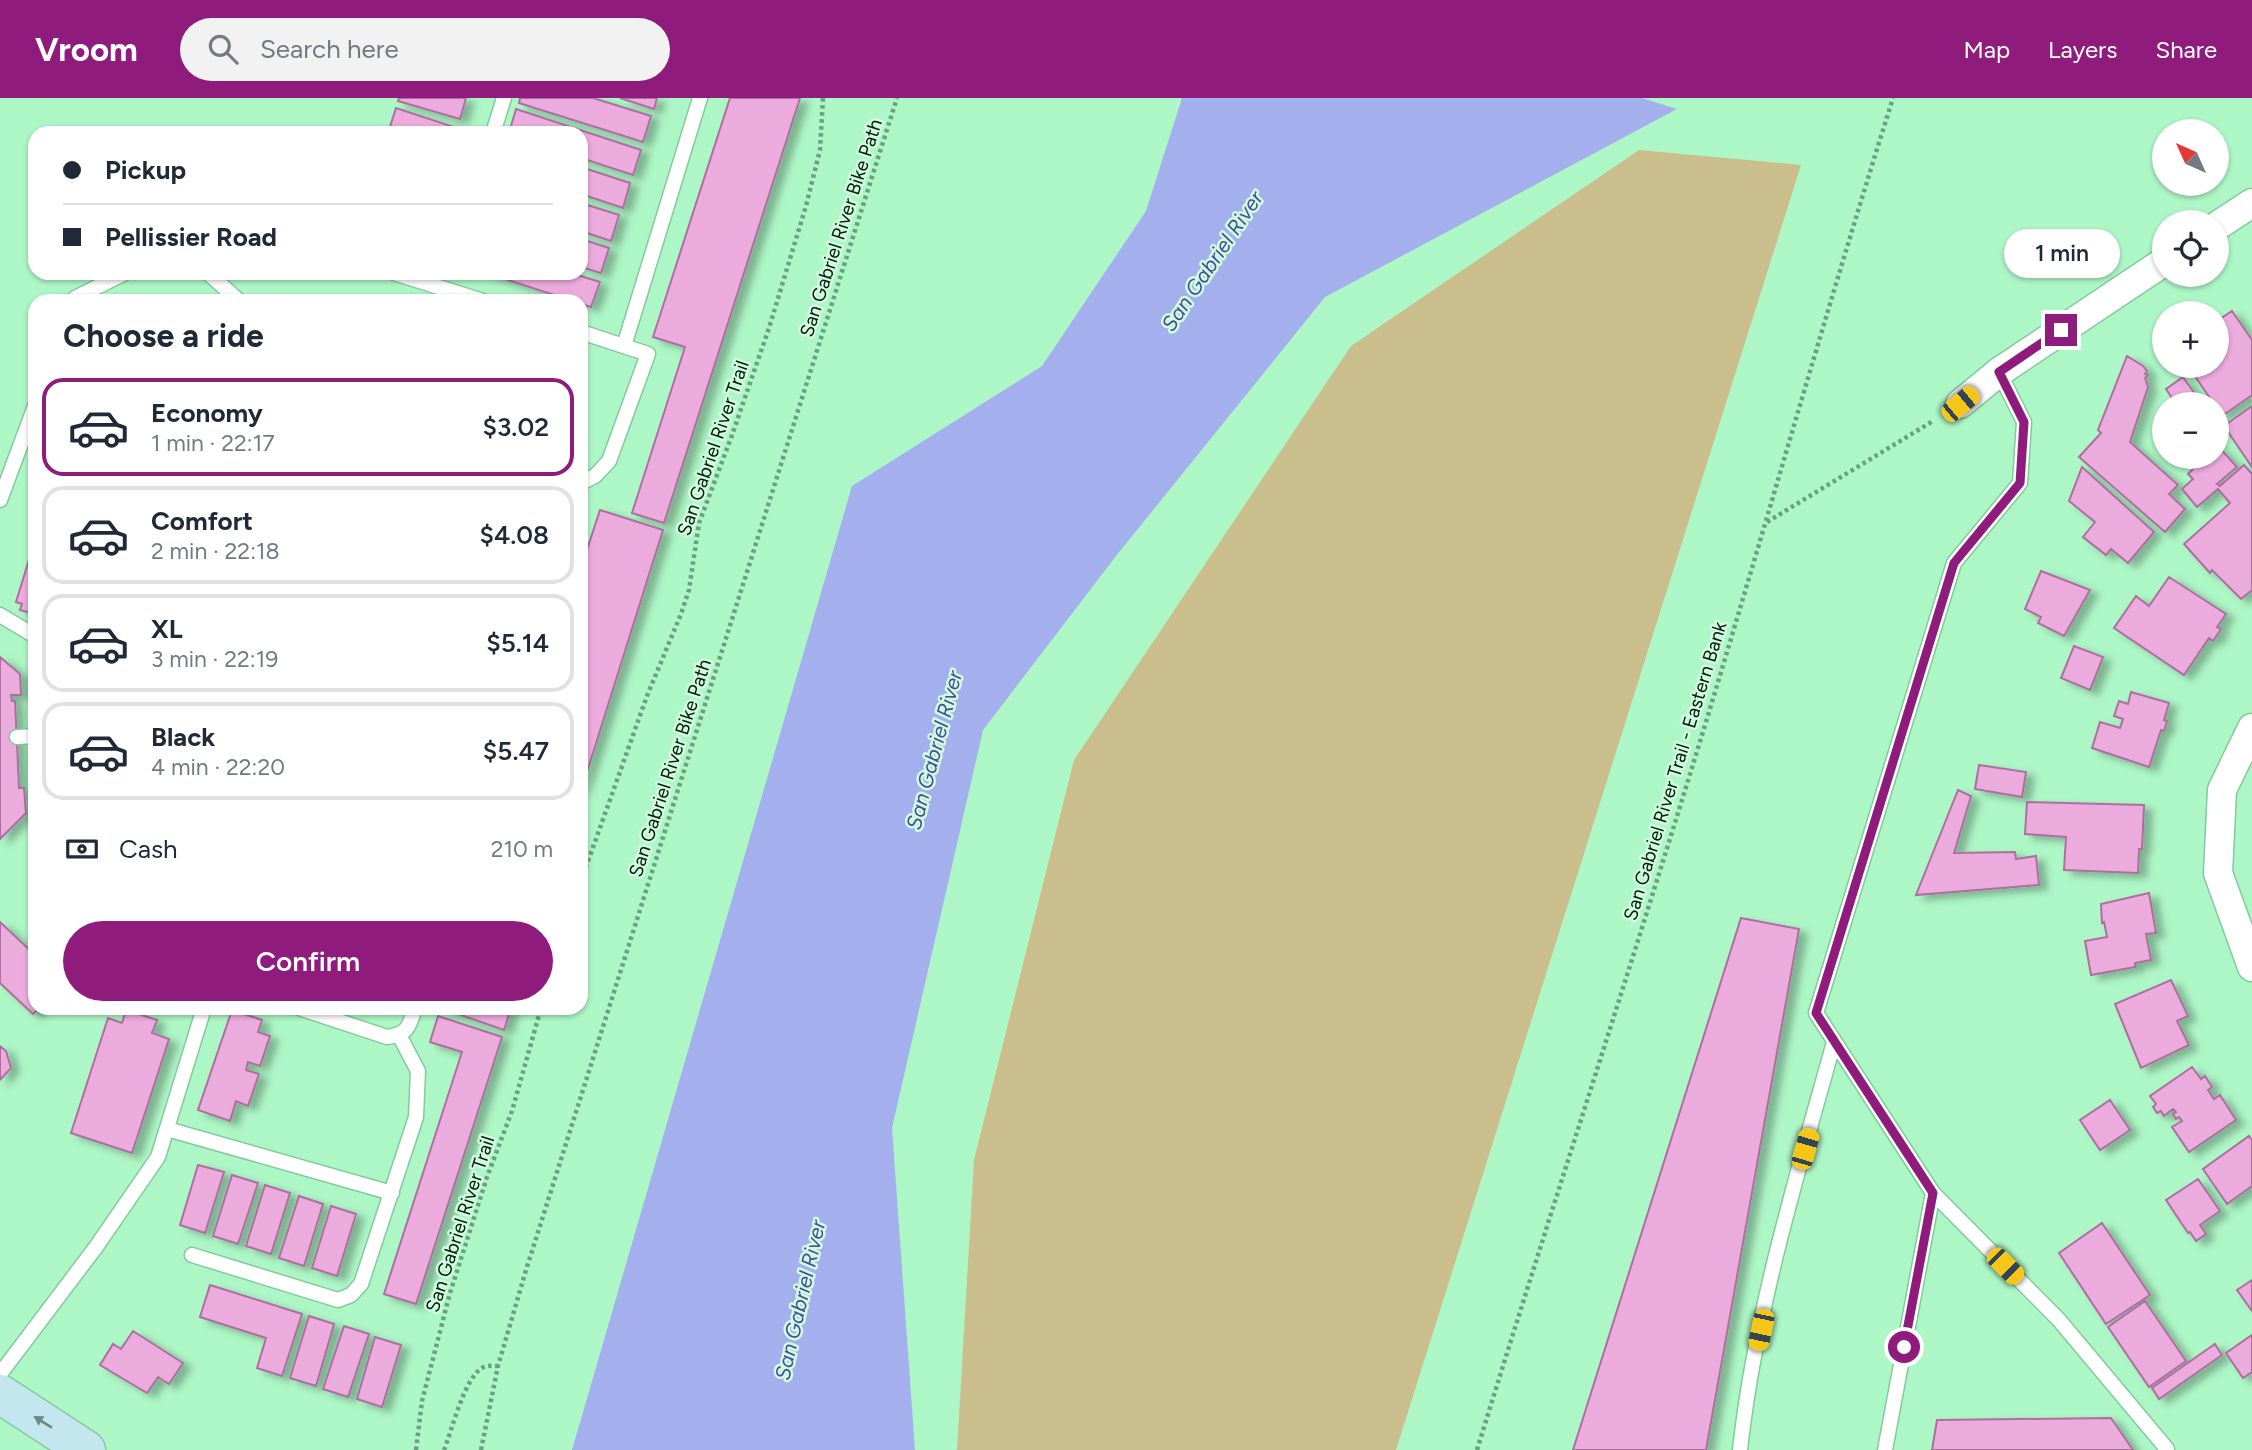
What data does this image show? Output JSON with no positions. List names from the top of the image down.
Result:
{
  "streets": {
    "path": ["San Gabriel River Bike Path", "San Gabriel River Trail", "San Gabriel River Trail - Eastern Bank"]
  },
  "water": ["San Gabriel River"],
  "north": "top left",
  "page": {
    "header": "Vroom",
    "search": "Search here",
    "nav": ["Map", "Layers", "Share"],
    "map_buttons": ["+", "−"],
    "banner": ["Pickup", "Pellissier Road"],
    "bubble": "1 min",
    "heading": "Choose a ride",
    "list": [
      {
        "name": "Economy",
        "note": "1 min · 22:17",
        "value": "$3.02"
      },
      {
        "name": "Comfort",
        "note": "2 min · 22:18",
        "value": "$4.08"
      },
      {
        "name": "XL",
        "note": "3 min · 22:19",
        "value": "$5.14"
      },
      {
        "name": "Black",
        "note": "4 min · 22:20",
        "value": "$5.47"
      }
    ],
    "pay": ["Cash", "210 m"],
    "buttons": "Confirm"
  }
}
